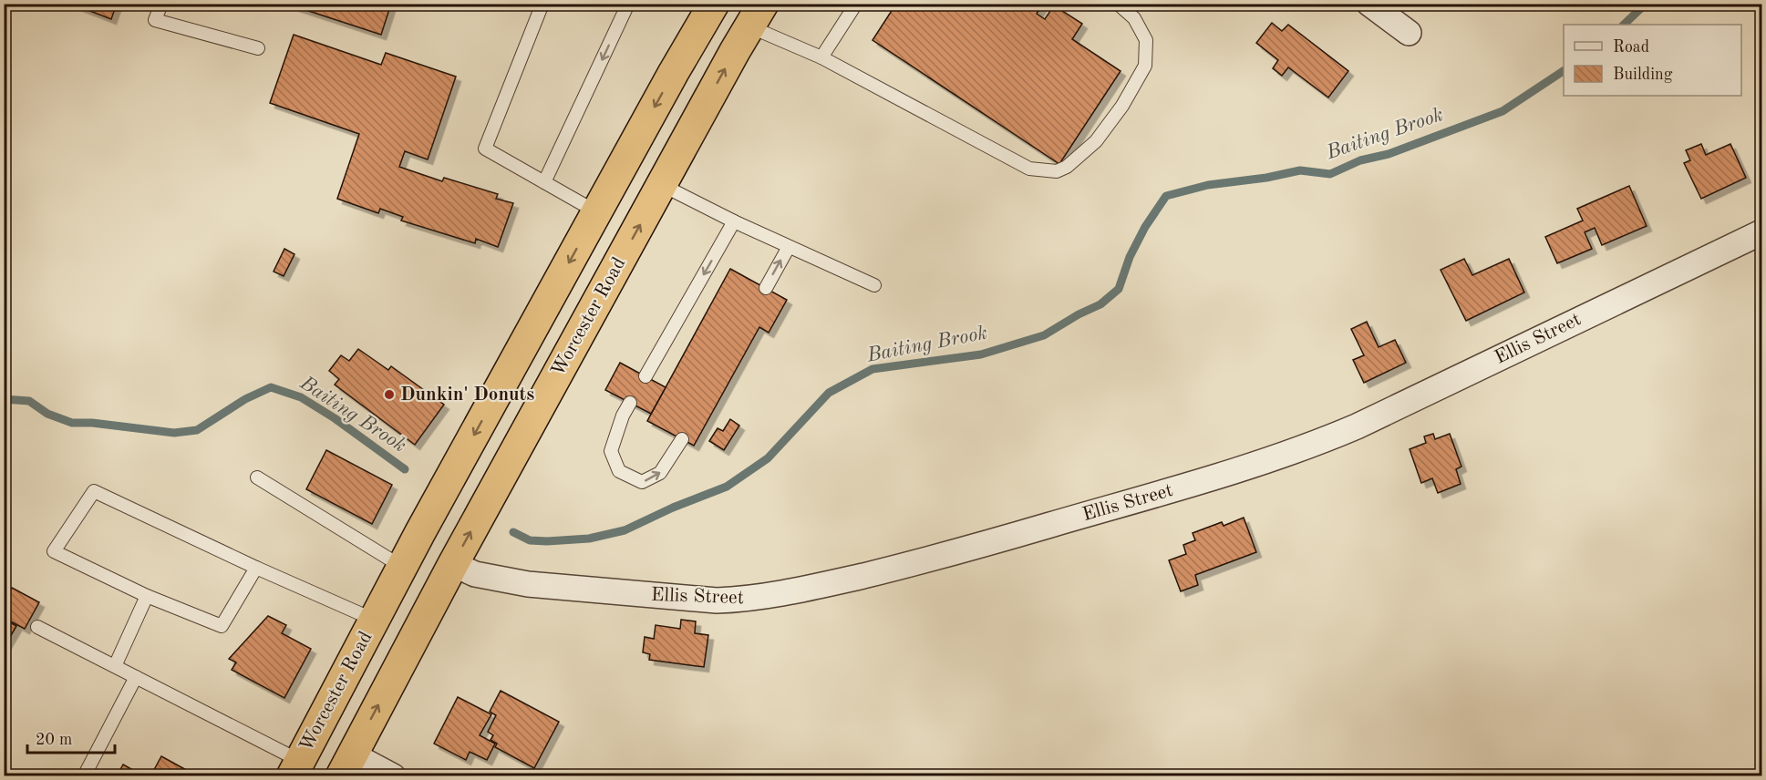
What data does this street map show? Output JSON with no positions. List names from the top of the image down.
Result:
{
  "streets": {
    "highway": ["Worcester Road"],
    "street": ["Ellis Street"]
  },
  "crossings": [
    ["Worcester Road", "Ellis Street"]
  ],
  "water": ["Baiting Brook"],
  "places": ["Dunkin' Donuts"],
  "legend": ["Road", "Building"],
  "scale_bar": "20 m"
}
